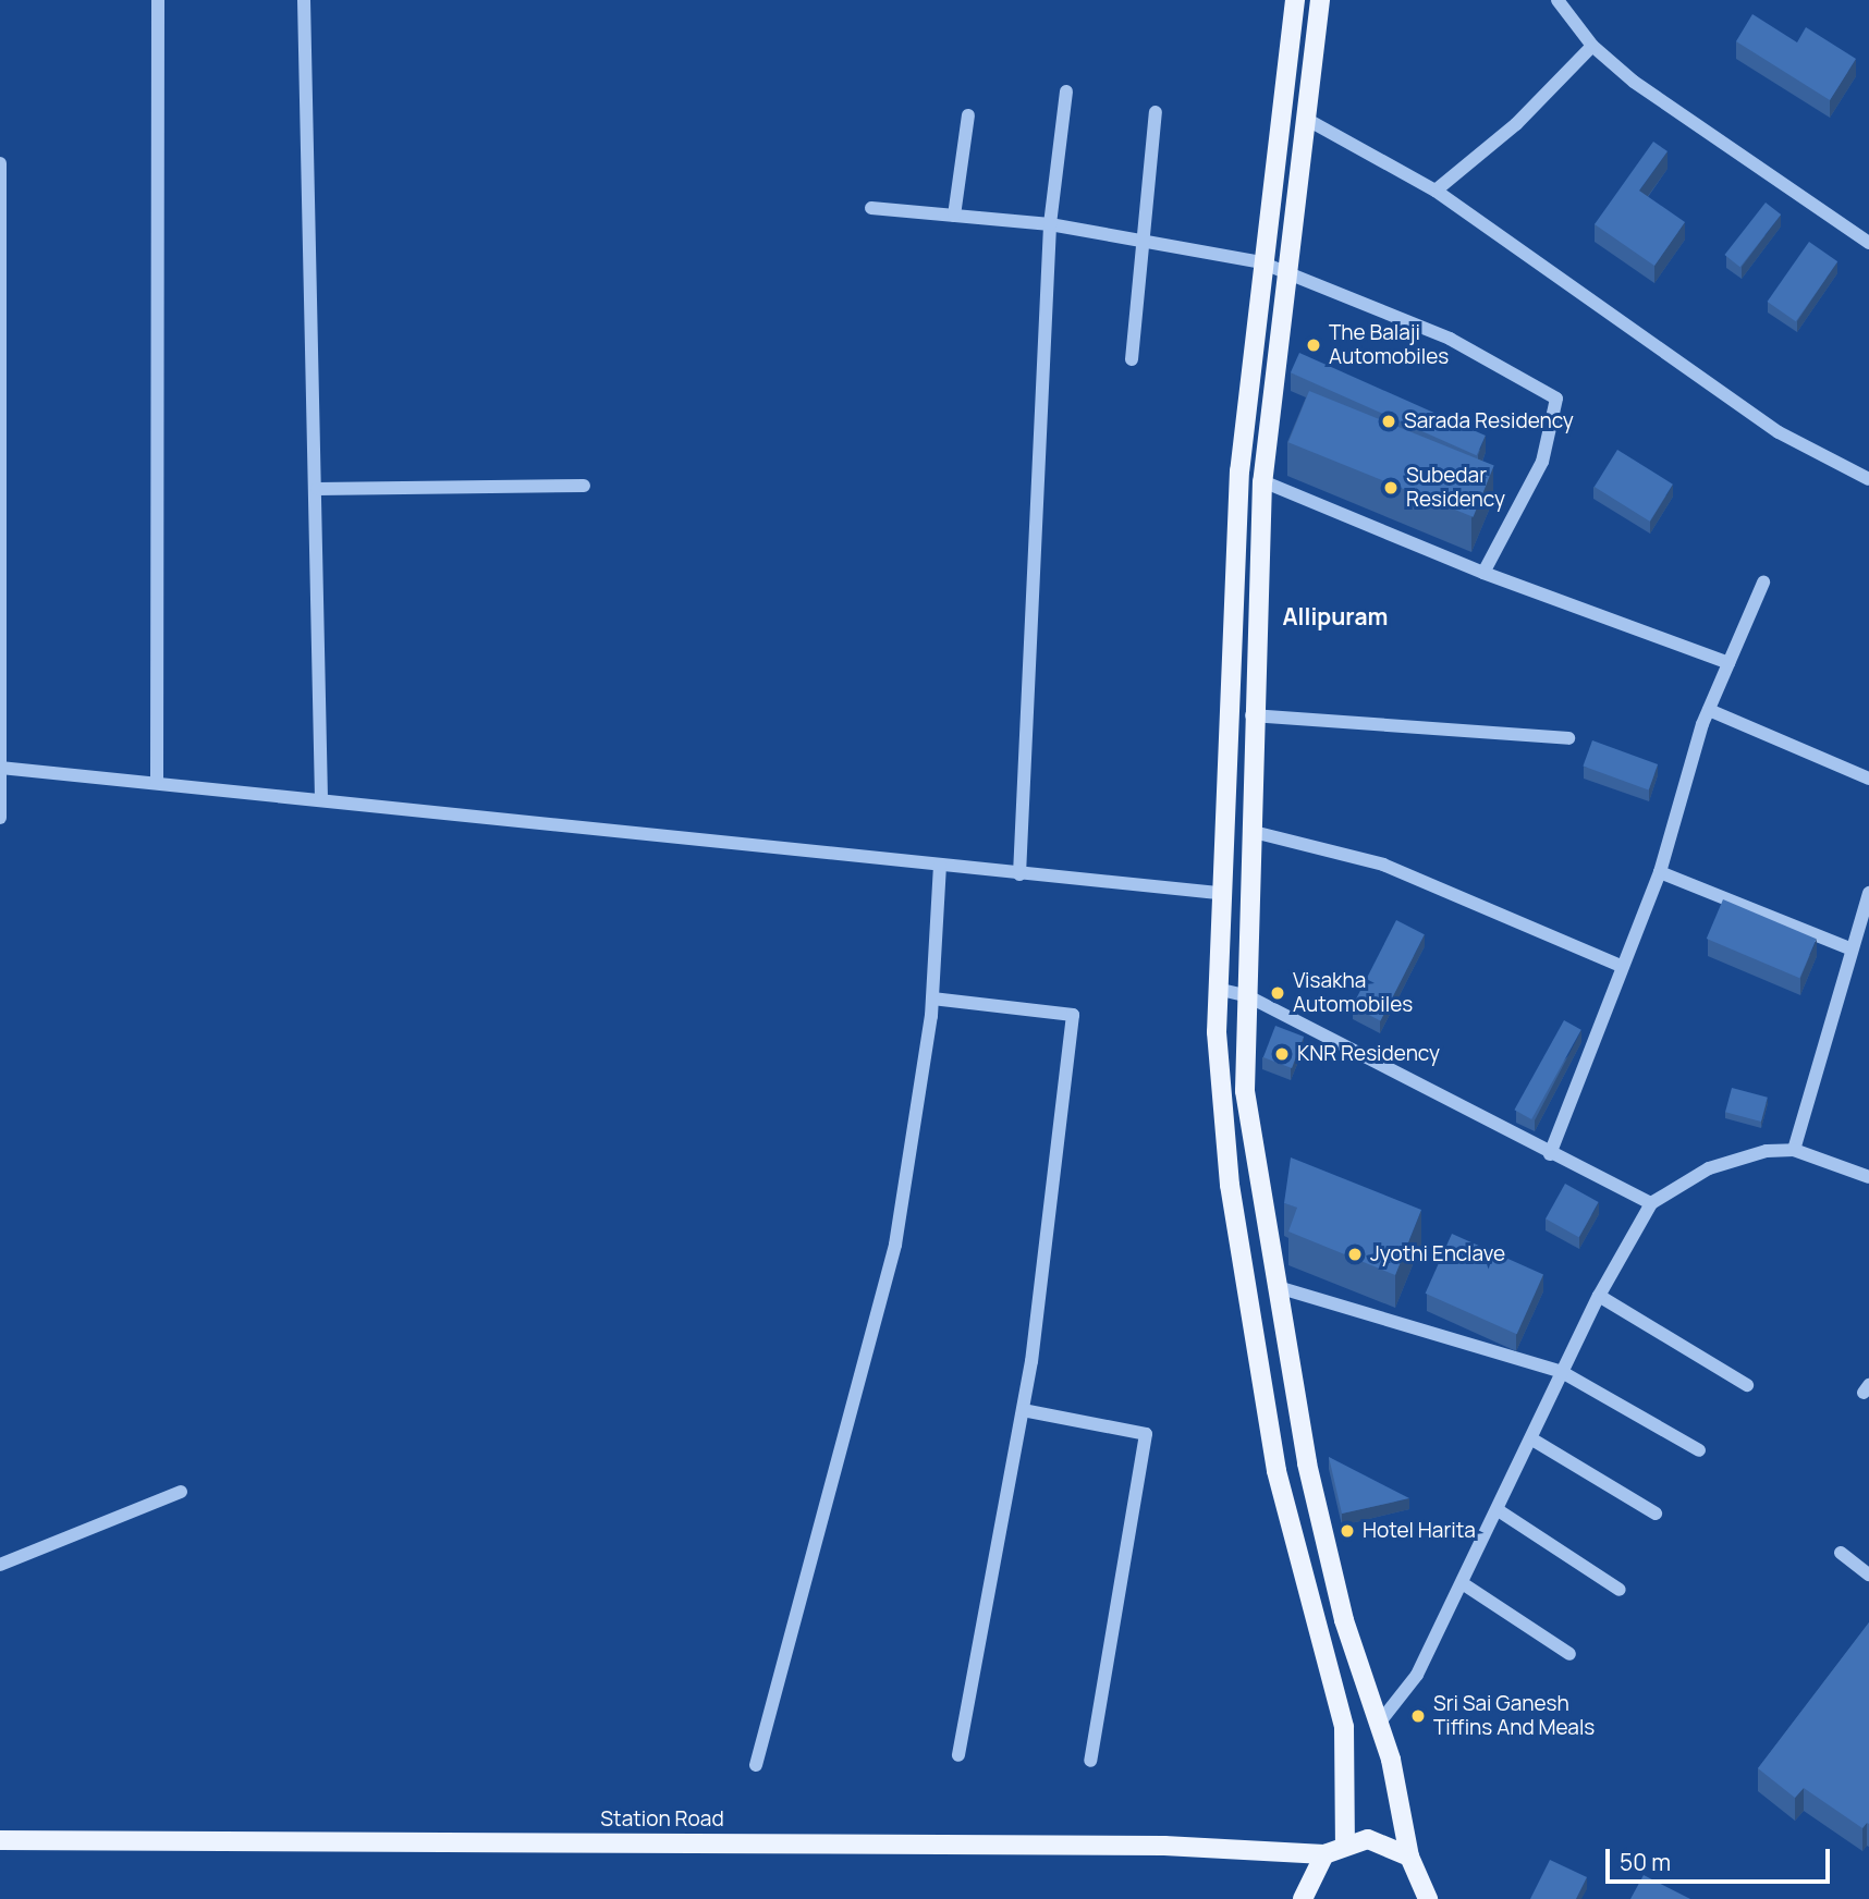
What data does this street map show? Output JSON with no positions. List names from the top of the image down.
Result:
{
  "streets": {
    "main road": ["Station Road"]
  },
  "districts": ["Allipuram"],
  "places": [
    "The Balaji Automobiles",
    "Sarada Residency",
    "Subedar Residency",
    "Visakha Automobiles",
    "KNR Residency",
    "Jyothi Enclave",
    "Hotel Harita",
    "Sri Sai Ganesh Tiffins And Meals"
  ],
  "scale_bar": "50 m"
}
